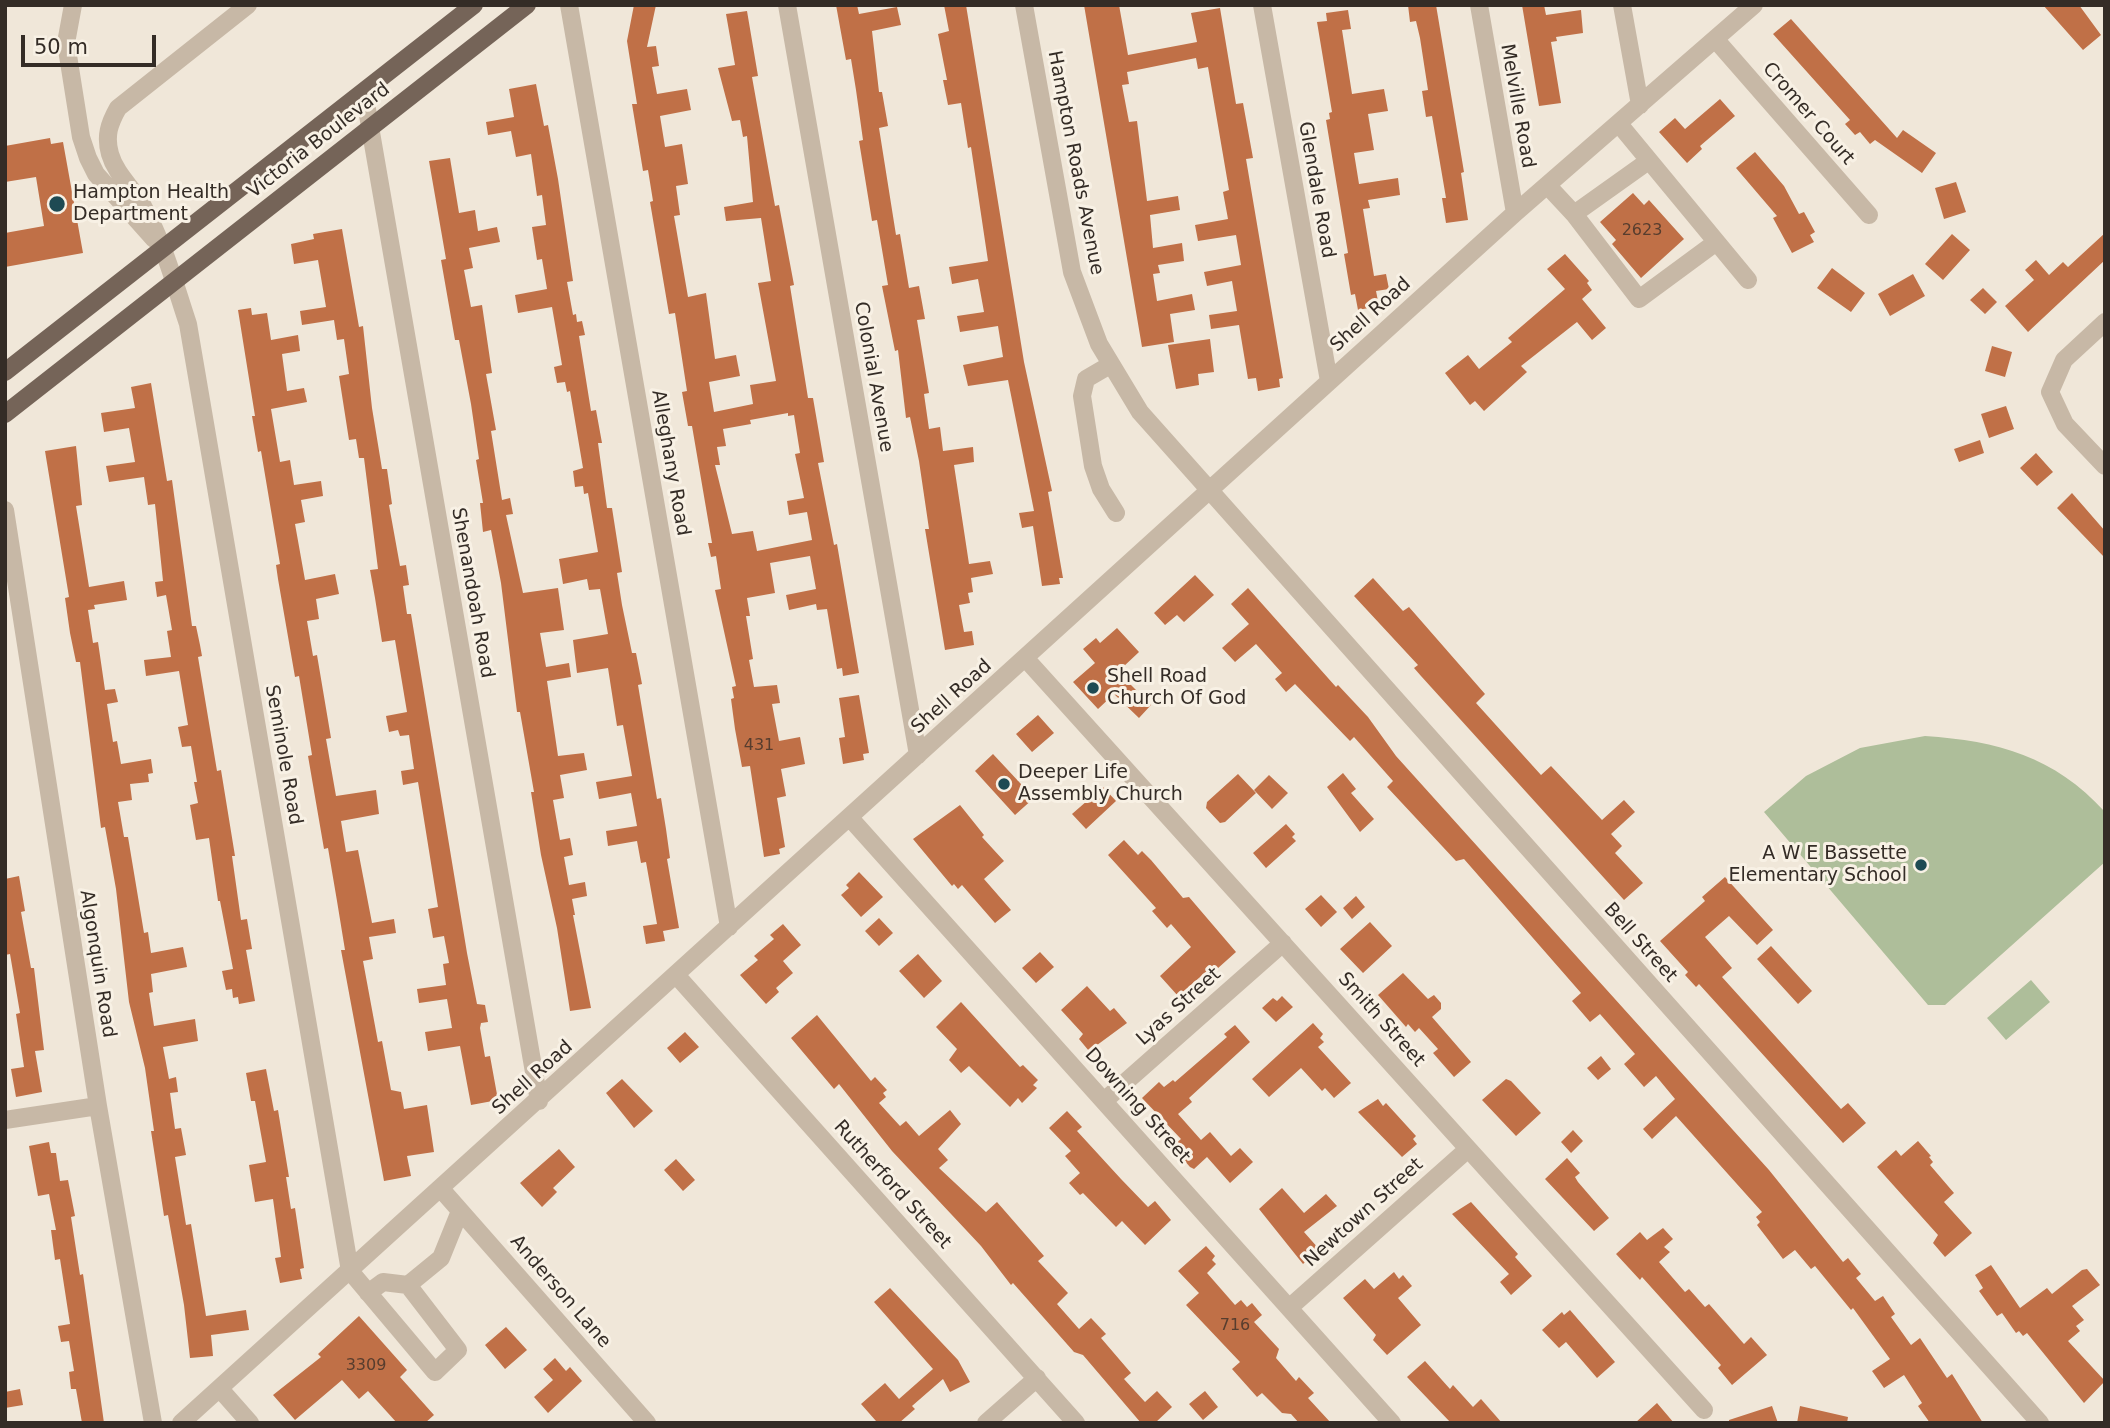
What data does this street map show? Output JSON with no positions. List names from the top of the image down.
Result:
{
  "streets": {
    "main road": ["Victoria Boulevard"],
    "street": [
      "Melville Road",
      "Cromer Court",
      "Hampton Roads Avenue",
      "Glendale Road",
      "Shell Road",
      "Colonial Avenue",
      "Alleghany Road",
      "Shenandoah Road",
      "Seminole Road",
      "Bell Street",
      "Algonquin Road",
      "Lyas Street",
      "Smith Street",
      "Downing Street",
      "Rutherford Street",
      "Newtown Street",
      "Anderson Lane"
    ]
  },
  "crossings": [
    ["Melville Road", "Shell Road"],
    ["Cromer Court", "Shell Road"],
    ["Victoria Boulevard", "Shenandoah Road"],
    ["Victoria Boulevard", "Seminole Road"],
    ["Hampton Roads Avenue", "Shell Road"],
    ["Hampton Roads Avenue", "Bell Street"],
    ["Glendale Road", "Shell Road"],
    ["Shell Road", "Colonial Avenue"],
    ["Shell Road", "Alleghany Road"],
    ["Shell Road", "Shenandoah Road"],
    ["Shell Road", "Seminole Road"],
    ["Shell Road", "Bell Street"],
    ["Shell Road", "Smith Street"],
    ["Shell Road", "Downing Street"],
    ["Shell Road", "Rutherford Street"],
    ["Shell Road", "Anderson Lane"],
    ["Lyas Street", "Smith Street"],
    ["Lyas Street", "Downing Street"],
    ["Smith Street", "Newtown Street"],
    ["Downing Street", "Newtown Street"]
  ],
  "places": [
    "Hampton Health Department",
    "Shell Road Church Of God",
    "Deeper Life Assembly Church",
    "A W E Bassette Elementary School"
  ],
  "house_numbers": [
    "2623",
    "431",
    "716",
    "3309"
  ],
  "scale_bar": "50 m"
}
